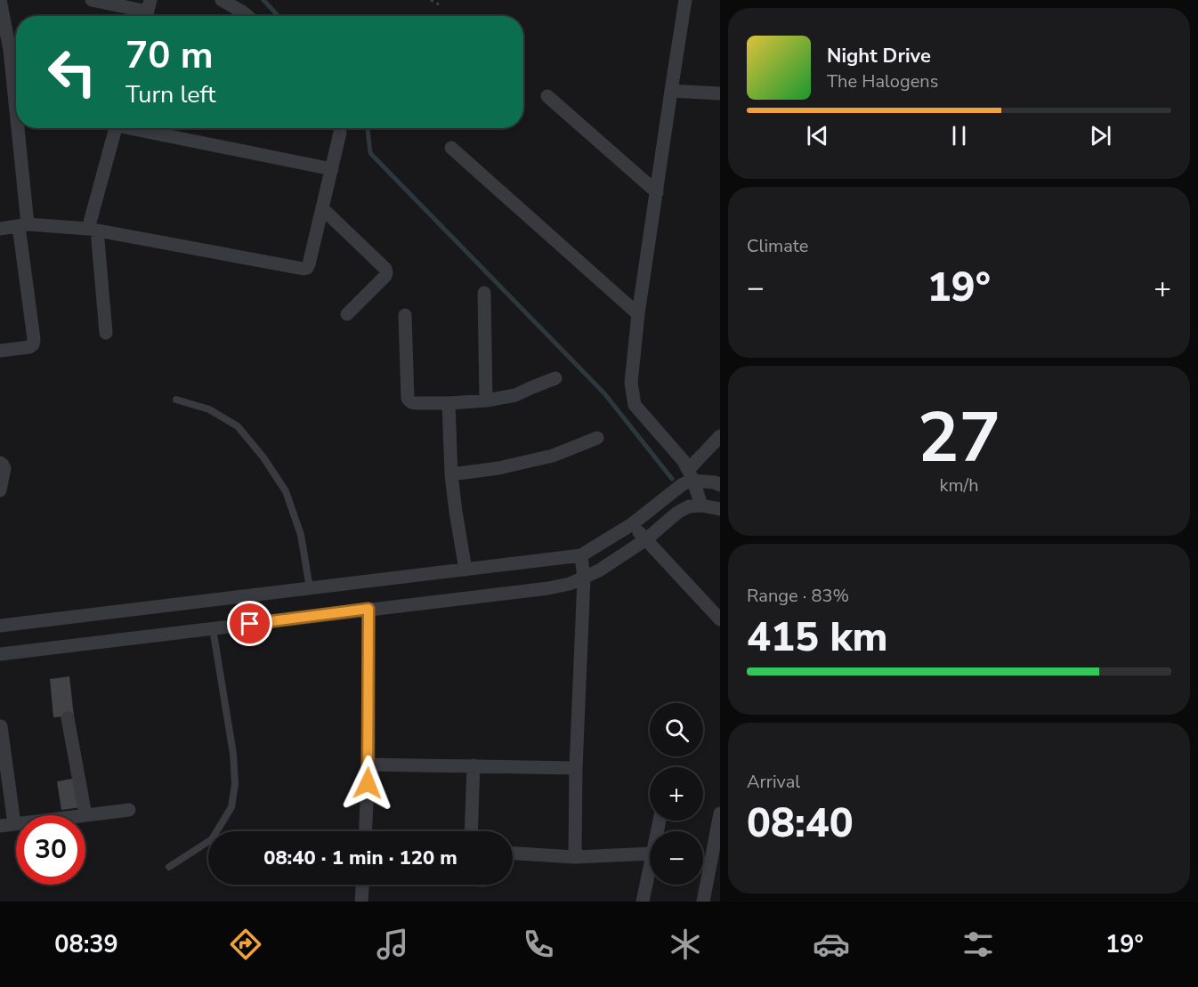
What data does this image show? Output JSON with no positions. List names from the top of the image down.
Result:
{
  "page": {
    "turn": ["70 m", "Turn left"],
    "song": ["Night Drive", "The Halogens"],
    "tile": [
      "Climate",
      ["27", "km/h"],
      ["Range · 83%", "415 km"],
      ["Arrival", "08:40"]
    ],
    "heat": ["−", "19°", "+"],
    "map_buttons": ["+", "−"],
    "limit": "30",
    "trip": "08:40 · 1 min · 120 m",
    "tabs": ["08:39", "19°"]
  }
}
